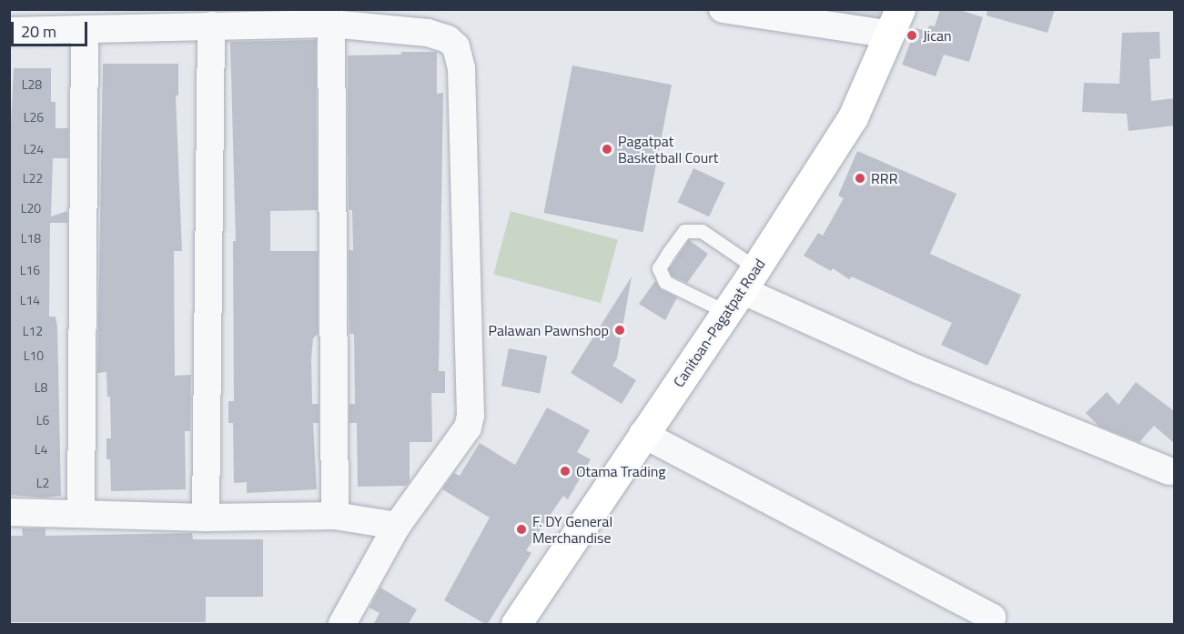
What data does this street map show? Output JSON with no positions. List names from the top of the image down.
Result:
{
  "streets": {
    "street": ["Canitoan-Pagatpat Road"]
  },
  "places": [
    "Jican",
    "Pagatpat Basketball Court",
    "RRR",
    "Palawan Pawnshop",
    "Otama Trading",
    "F. DY General Merchandise"
  ],
  "house_numbers": [
    "L28",
    "L26",
    "L24",
    "L22",
    "L20",
    "L18",
    "L16",
    "L14",
    "L12",
    "L10",
    "L8",
    "L6",
    "L4",
    "L2"
  ],
  "scale_bar": "20 m"
}
